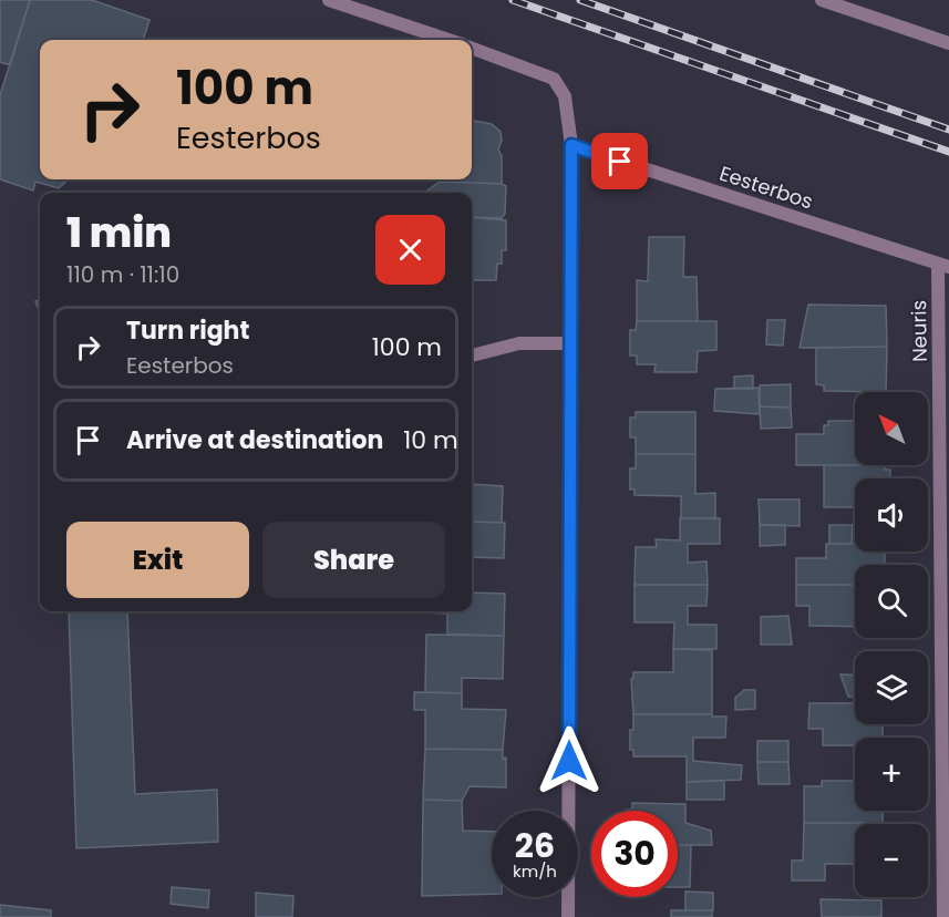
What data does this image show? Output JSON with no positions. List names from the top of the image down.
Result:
{
  "streets": {
    "street": ["Eesterbos", "Neuris"]
  },
  "crossings": [
    ["Eesterbos", "Neuris"]
  ],
  "north": "top left",
  "page": {
    "turn": ["100 m", "Eesterbos"],
    "heading": ["1 min", "110 m · 11:10"],
    "list": [
      {
        "name": "Turn right",
        "note": "Eesterbos",
        "value": "100 m"
      },
      {
        "name": "Arrive at destination",
        "value": "10 m"
      }
    ],
    "map_buttons": ["+", "−"],
    "buttons": ["Exit", "Share"],
    "speed": "26 km/h",
    "limit": "30"
  }
}
